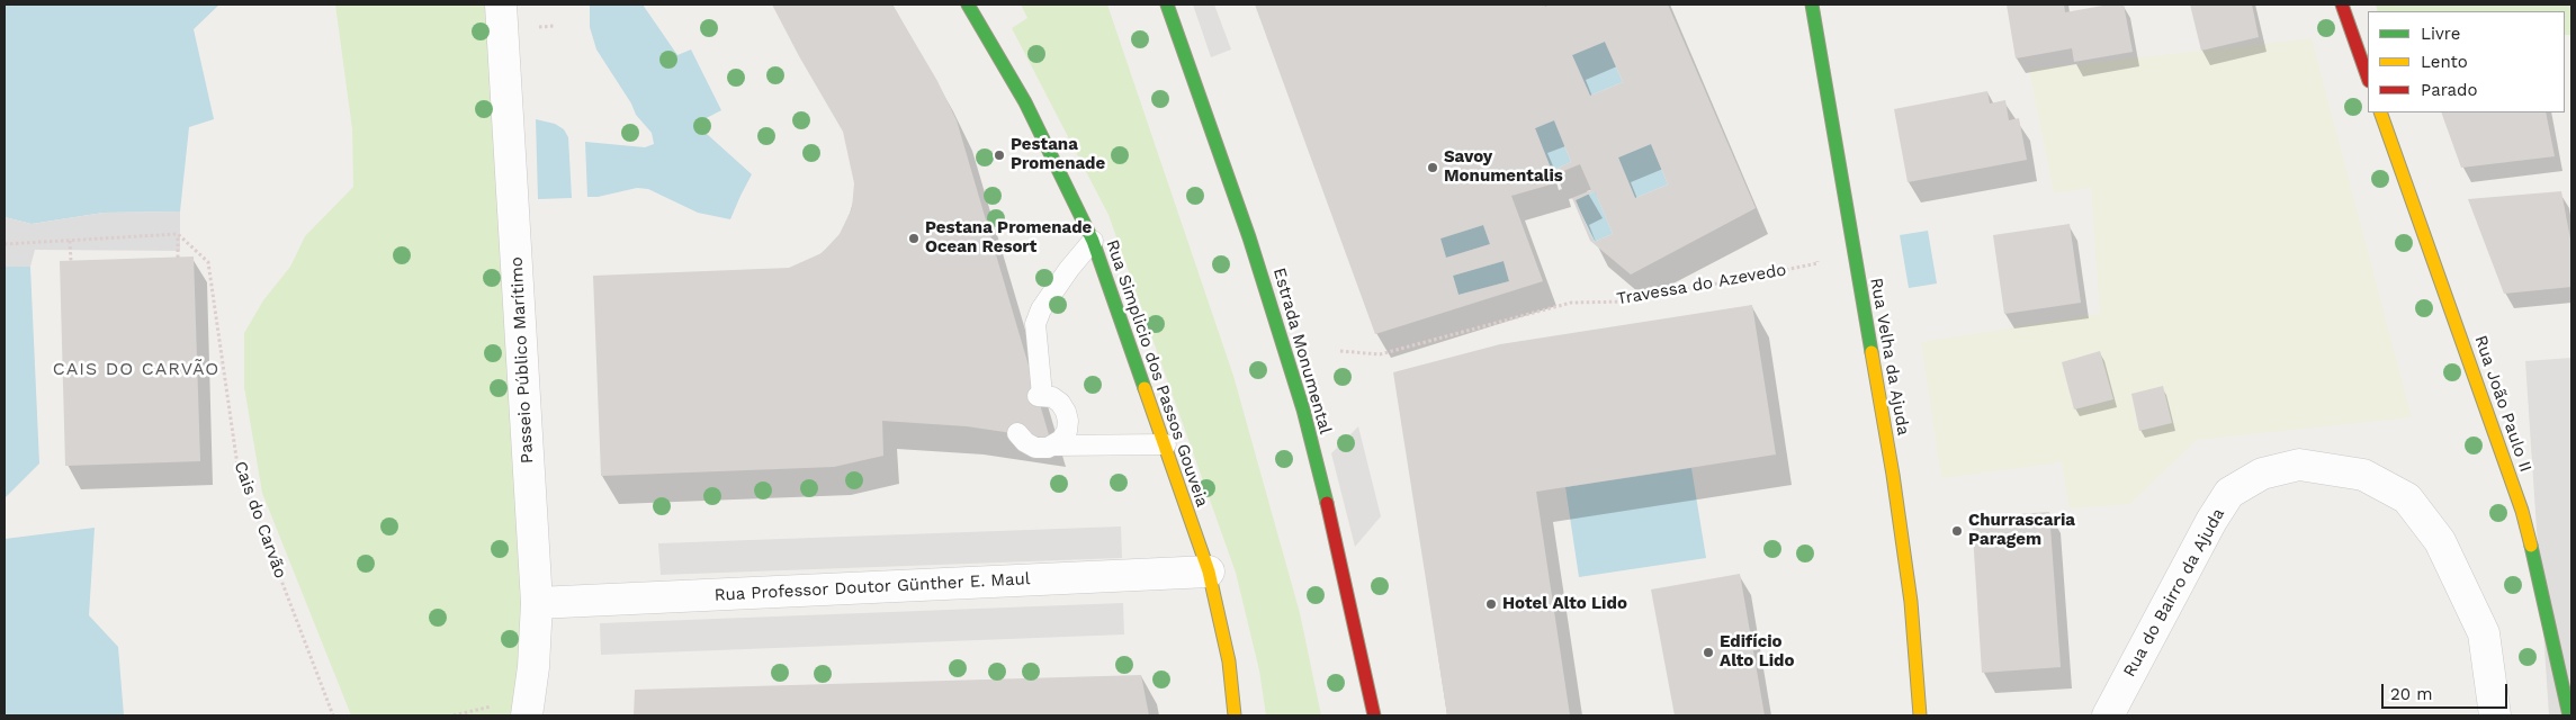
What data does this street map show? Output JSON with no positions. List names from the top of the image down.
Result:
{
  "streets": {
    "street": [
      "Estrada Monumental",
      "Rua Velha da Ajuda",
      "Passeio Público Marítimo",
      "Rua Simplicio dos Passos Gouveia",
      "Rua João Paulo II",
      "Rua Professor Doutor Günther E. Maul",
      "Rua do Bairro da Ajuda"
    ],
    "path": ["Travessa do Azevedo", "Cais do Carvão"]
  },
  "crossings": [
    ["Passeio Público Marítimo", "Rua Professor Doutor Günther E. Maul"],
    ["Rua Simplicio dos Passos Gouveia", "Rua Professor Doutor Günther E. Maul"]
  ],
  "districts": ["CAIS DO CARVÃO"],
  "places": [
    "Pestana Promenade",
    "Savoy Monumentalis",
    "Pestana Promenade Ocean Resort",
    "Churrascaria Paragem",
    "Hotel Alto Lido",
    "Edifício Alto Lido"
  ],
  "legend": ["Livre", "Lento", "Parado"],
  "scale_bar": "20 m"
}
